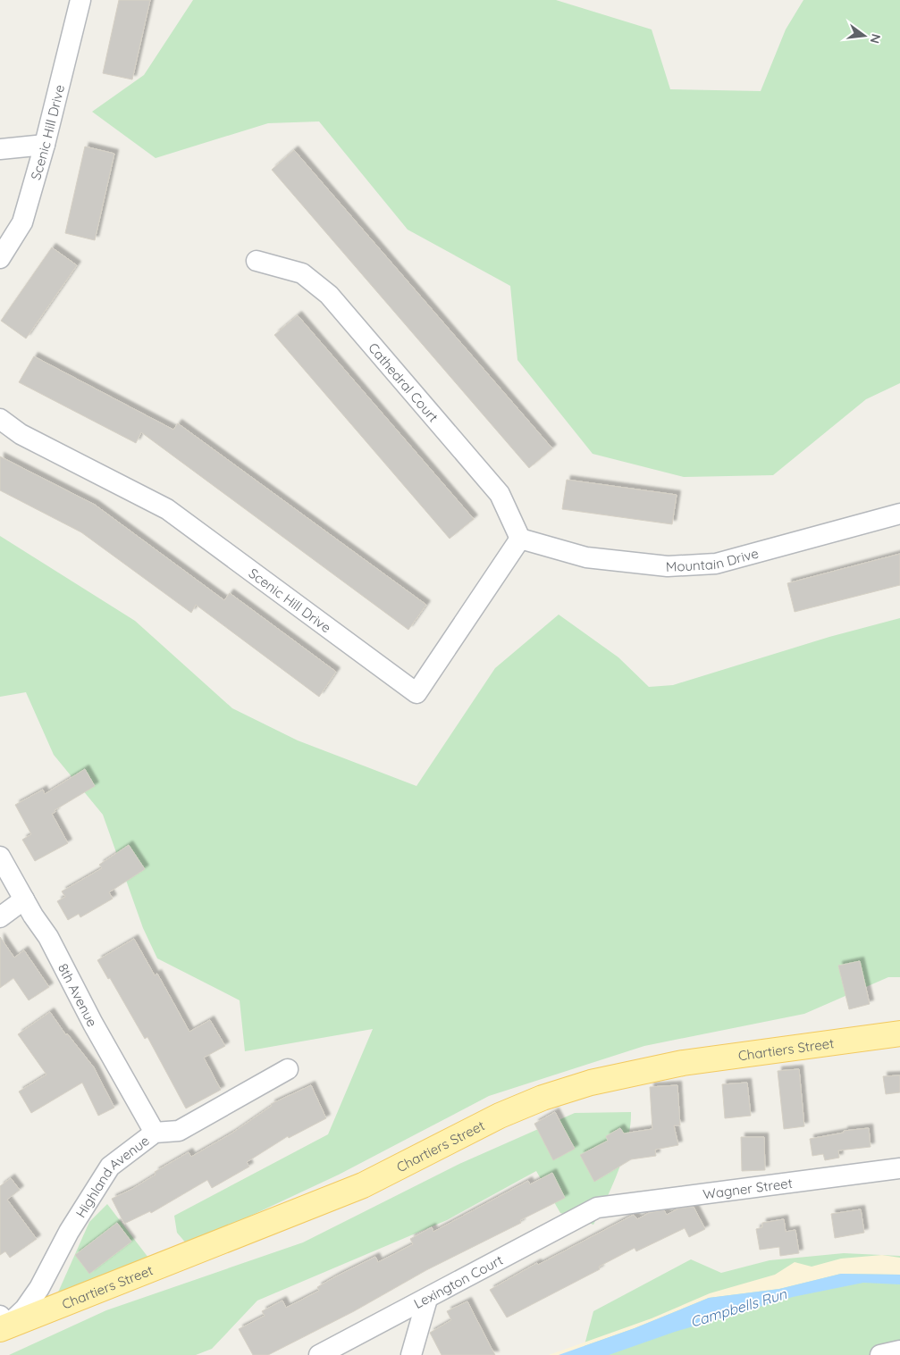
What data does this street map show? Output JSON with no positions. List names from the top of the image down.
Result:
{
  "streets": {
    "main road": ["Chartiers Street"],
    "street": [
      "Scenic Hill Drive",
      "Cathedral Court",
      "Mountain Drive",
      "8th Avenue",
      "Highland Avenue",
      "Wagner Street",
      "Lexington Court"
    ]
  },
  "crossings": [
    ["Scenic Hill Drive", "Cathedral Court"],
    ["Scenic Hill Drive", "Mountain Drive"],
    ["Cathedral Court", "Mountain Drive"],
    ["8th Avenue", "Highland Avenue"],
    ["Chartiers Street", "Highland Avenue"],
    ["Wagner Street", "Lexington Court"]
  ],
  "water": ["Campbells Run"],
  "north": "right"
}
